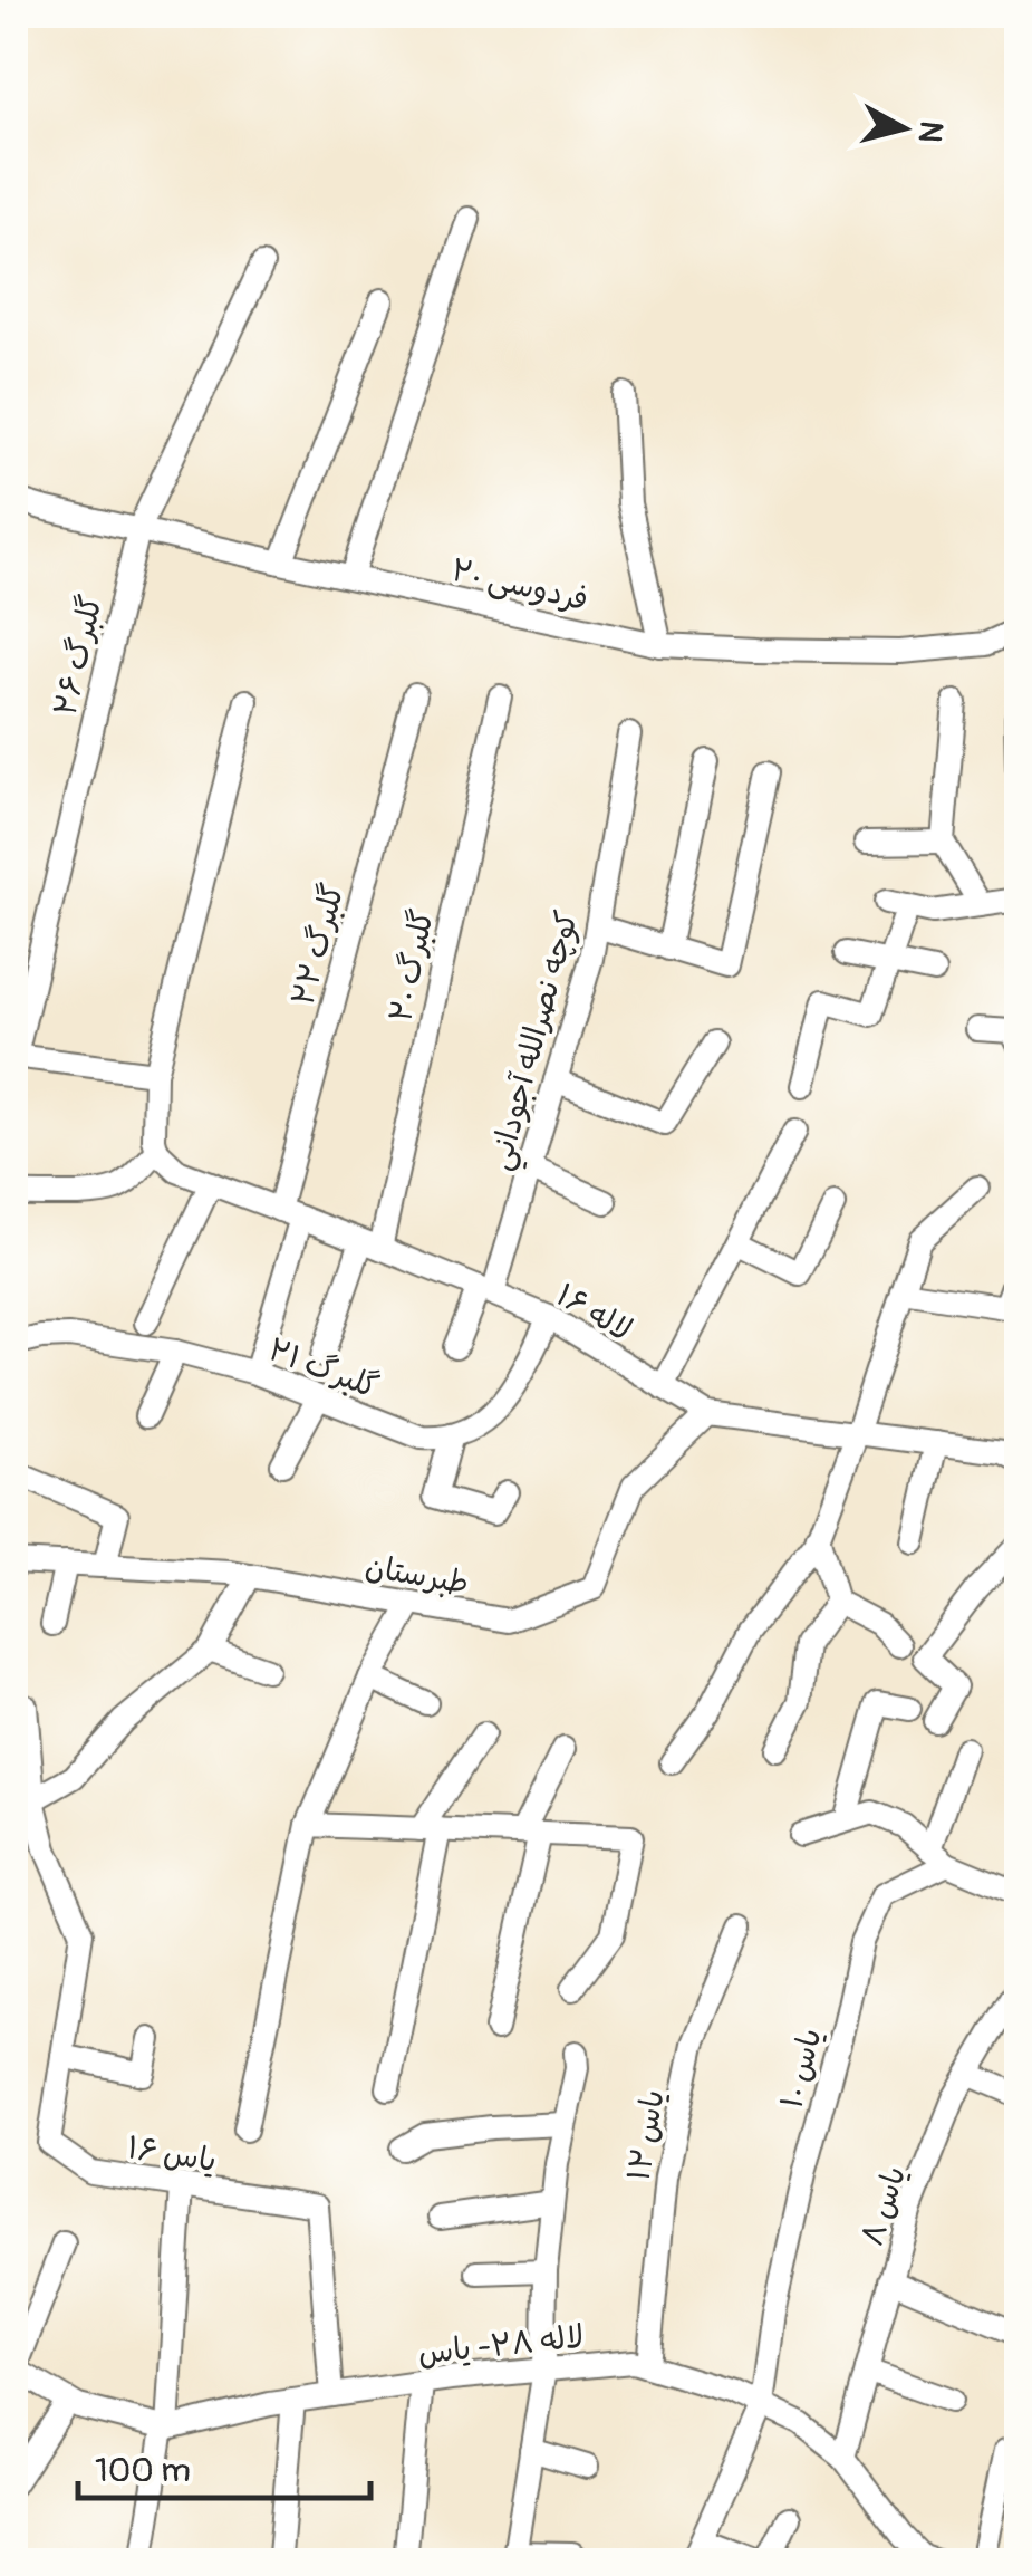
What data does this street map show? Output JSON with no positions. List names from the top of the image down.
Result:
{
  "streets": {
    "street": [
      "فردوسی ۲۰",
      "گلبرگ ۲۶",
      "گلبرگ ۲۲",
      "گلبرگ ۲۰",
      "كوچه نصرالله آجوداني",
      "لاله ۱۶",
      "گلبرگ ۲۱",
      "طبرستان",
      "یاس ۱۰",
      "یاس ۱۲",
      "یاس ۱۶",
      "یاس ۸",
      "لاله ۲۸- یاس"
    ]
  },
  "crossings": [
    ["فردوسی ۲۰", "گلبرگ ۲۶"],
    ["گلبرگ ۲۲", "لاله ۱۶"],
    ["گلبرگ ۲۲", "گلبرگ ۲۱"],
    ["گلبرگ ۲۰", "لاله ۱۶"],
    ["كوچه نصرالله آجوداني", "لاله ۱۶"],
    ["لاله ۱۶", "طبرستان"],
    ["یاس ۱۰", "لاله ۲۸- یاس"],
    ["یاس ۱۲", "لاله ۲۸- یاس"],
    ["یاس ۱۶", "لاله ۲۸- یاس"],
    ["یاس ۸", "لاله ۲۸- یاس"]
  ],
  "scale_bar": "100 m",
  "north": "right"
}
